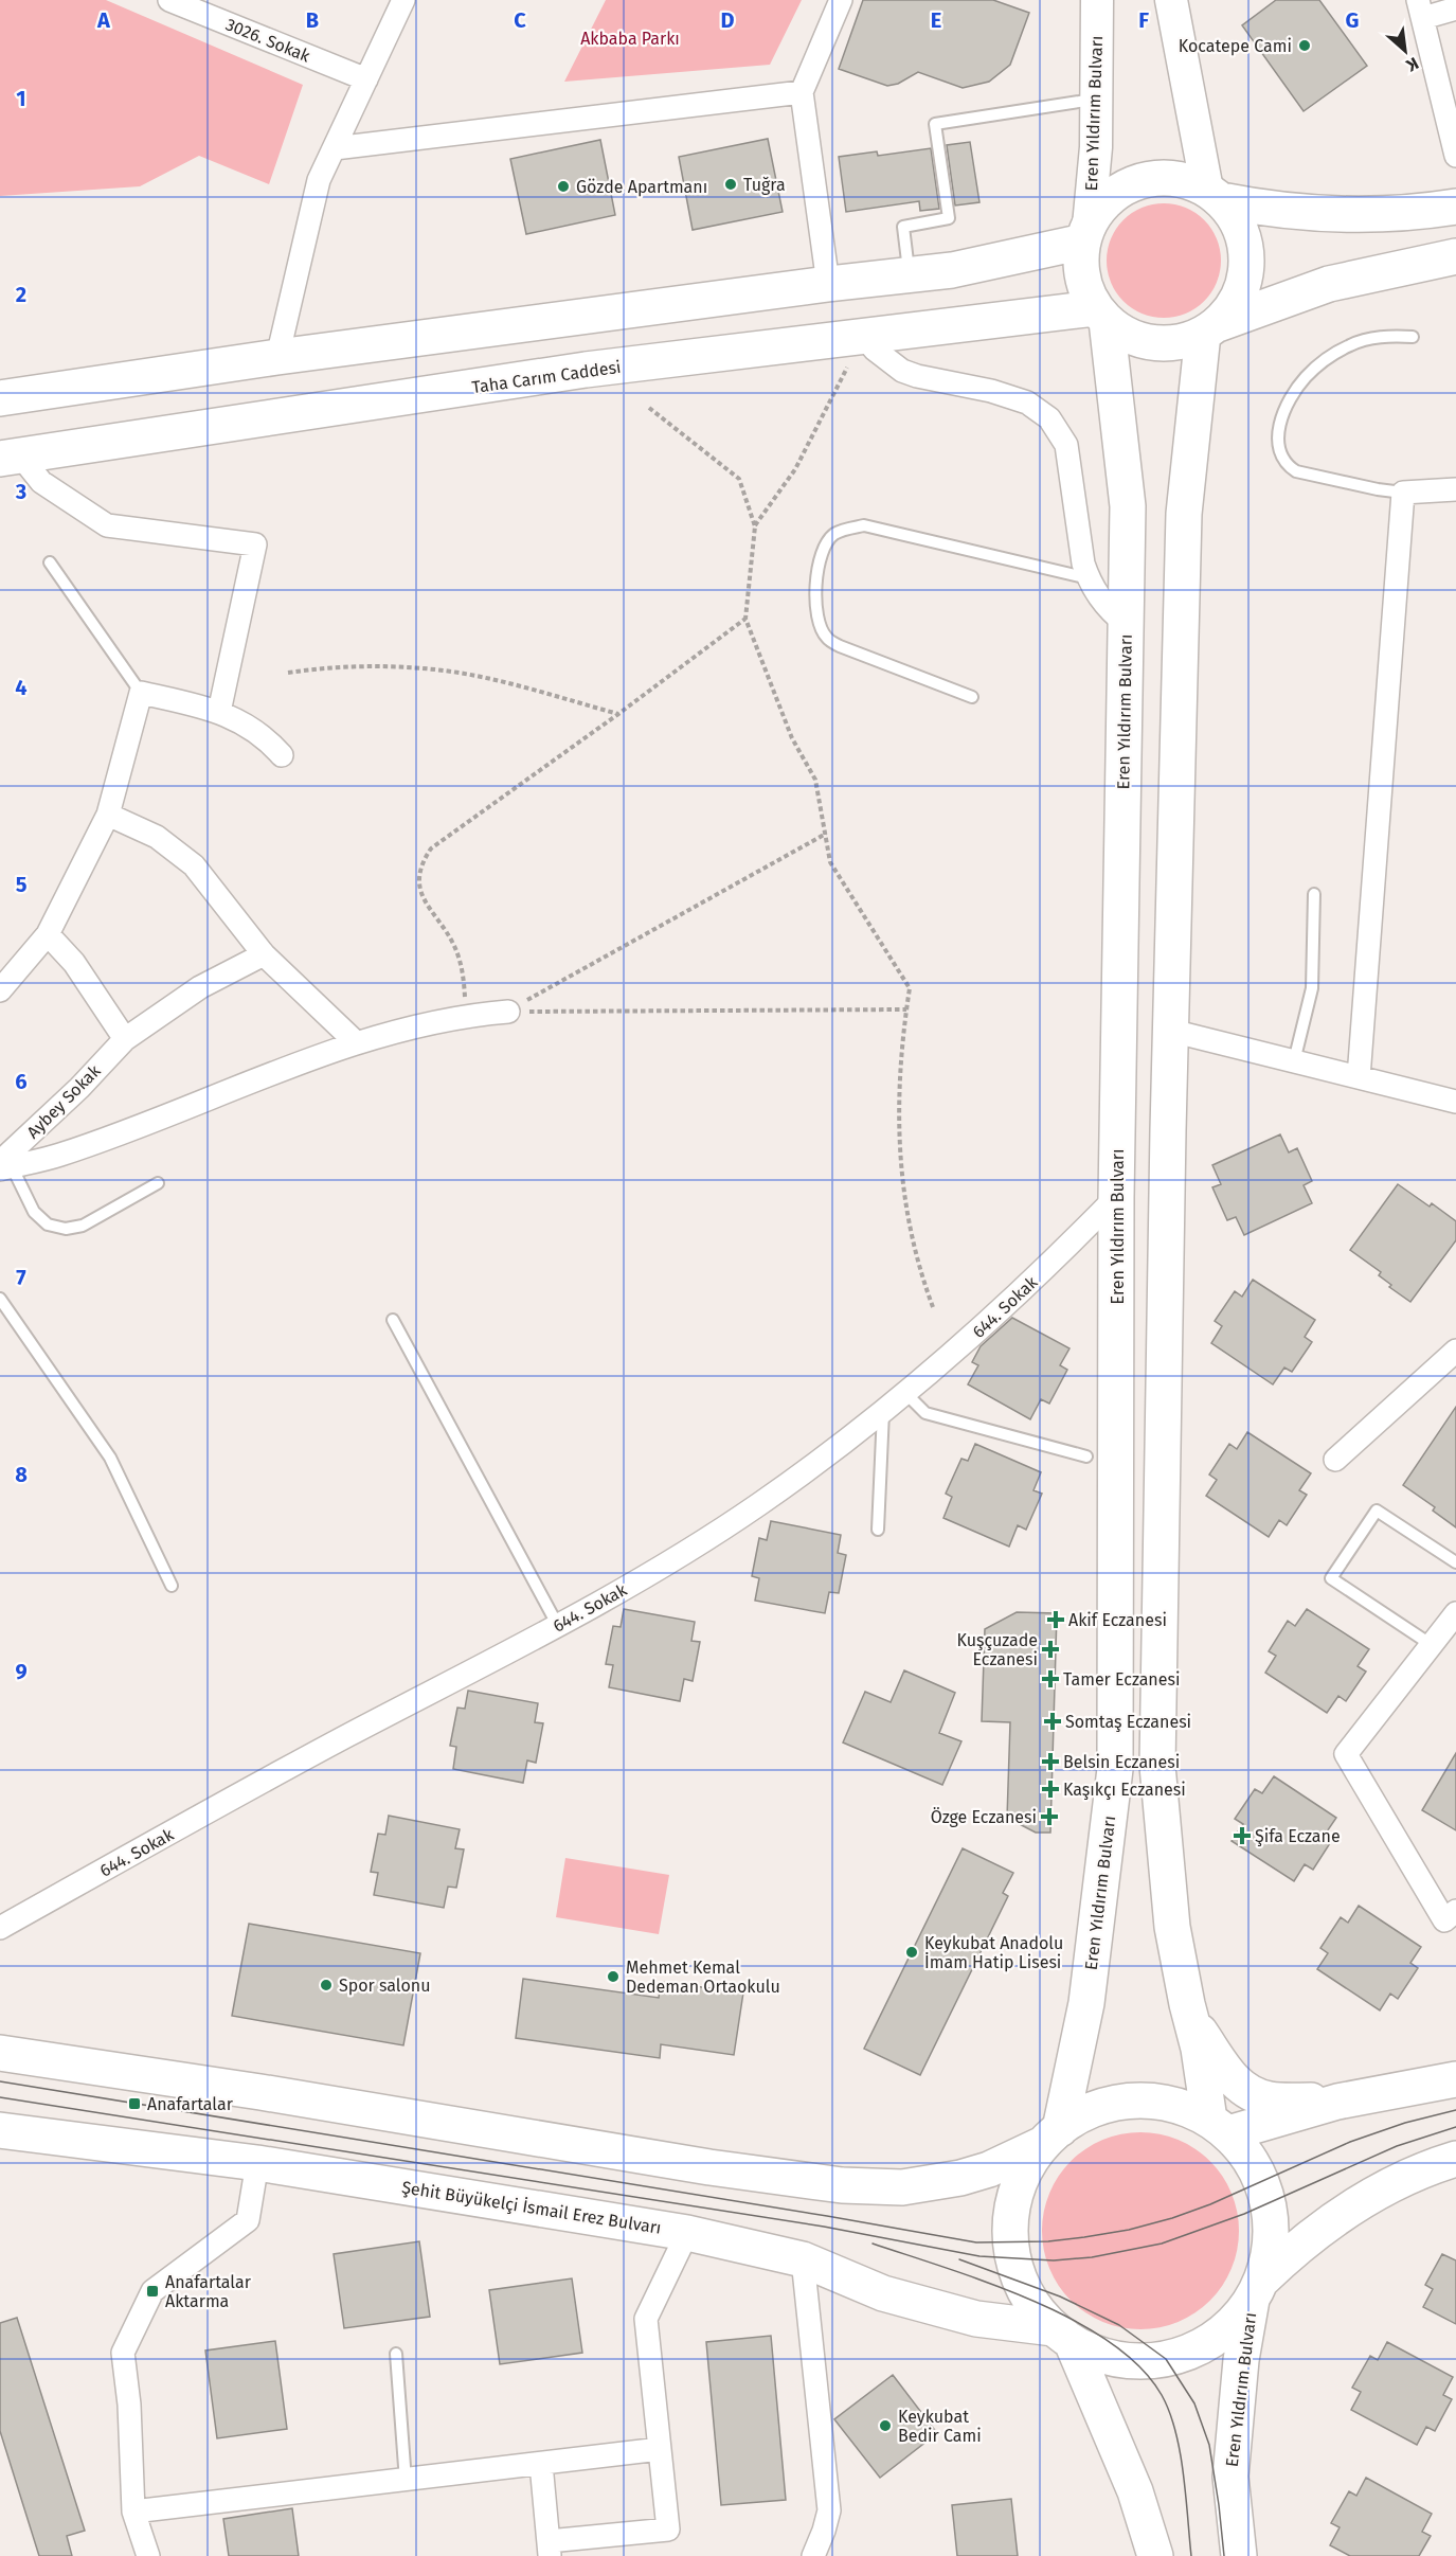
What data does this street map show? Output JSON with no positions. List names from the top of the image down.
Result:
{
  "streets": {
    "main road": ["Eren Yıldırım Bulvarı", "Taha Carım Caddesi", "Şehit Büyükelçi İsmail Erez Bulvarı"],
    "street": ["3026. Sokak", "Aybey Sokak", "644. Sokak"]
  },
  "crossings": [
    ["Eren Yıldırım Bulvarı", "Taha Carım Caddesi"],
    ["Eren Yıldırım Bulvarı", "644. Sokak"]
  ],
  "parks": ["Akbaba Parkı"],
  "places": {
    "other": [
      "Kocatepe Cami",
      "Tuğra",
      "Gözde Apartmanı",
      "Keykubat Anadolu İmam Hatip Lisesi",
      "Mehmet Kemal Dedeman Ortaokulu",
      "Spor salonu",
      "Keykubat Bedir Cami"
    ],
    "health": [
      "Akif Eczanesi",
      "Kuşçuzade Eczanesi",
      "Tamer Eczanesi",
      "Somtaş Eczanesi",
      "Belsin Eczanesi",
      "Kaşıkçı Eczanesi",
      "Özge Eczanesi",
      "Şifa Eczane"
    ],
    "transit": ["Anafartalar", "Anafartalar Aktarma"]
  },
  "north": "bottom right",
  "grid": {
    "columns": [
      "A",
      "B",
      "C",
      "D",
      "E",
      "F",
      "G"
    ],
    "rows": [
      "1",
      "2",
      "3",
      "4",
      "5",
      "6",
      "7",
      "8",
      "9"
    ]
  }
}
